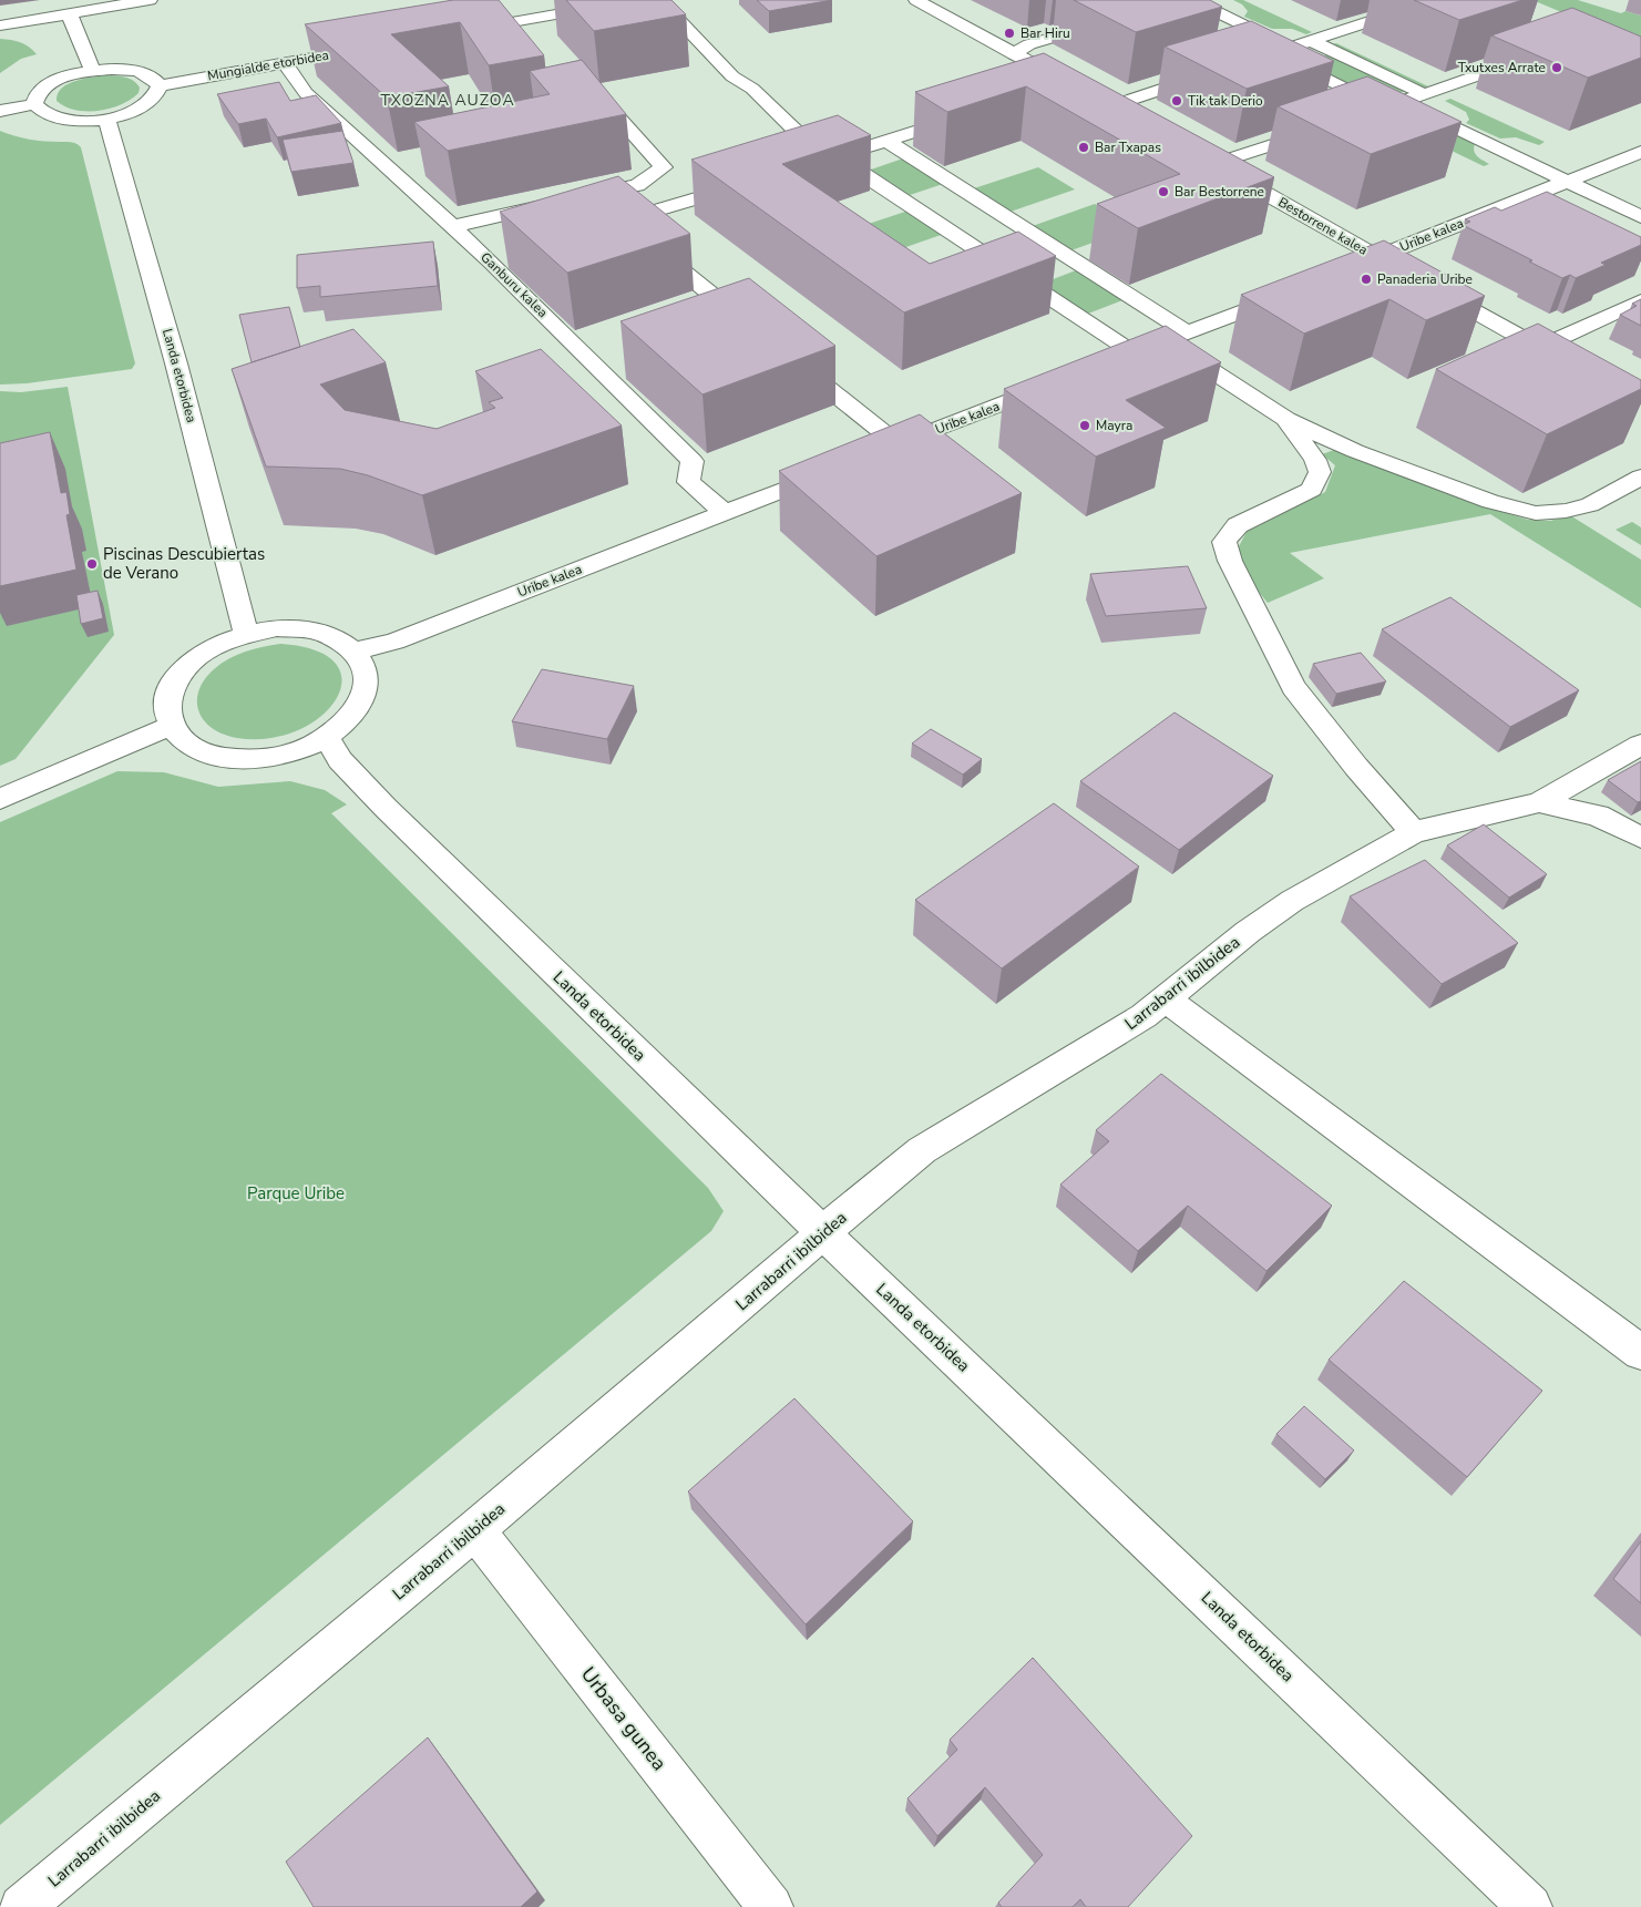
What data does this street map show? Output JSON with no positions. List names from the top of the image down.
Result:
{
  "streets": {
    "street": [
      "Mungialde etorbidea",
      "Bestorrene kalea",
      "Uribe kalea",
      "Ganburu kalea",
      "Landa etorbidea",
      "Larrabarri ibilbidea",
      "Urbasa gunea"
    ]
  },
  "crossings": [
    ["Mungialde etorbidea", "Ganburu kalea"],
    ["Bestorrene kalea", "Uribe kalea"],
    ["Uribe kalea", "Ganburu kalea"],
    ["Uribe kalea", "Landa etorbidea"],
    ["Landa etorbidea", "Larrabarri ibilbidea"],
    ["Larrabarri ibilbidea", "Urbasa gunea"]
  ],
  "districts": ["TXOZNA AUZOA"],
  "parks": ["Parque Uribe"],
  "places": [
    "Bar Hiru",
    "Txutxes Arrate",
    "Tik tak Derio",
    "Bar Txapas",
    "Bar Bestorrene",
    "Panaderia Uribe",
    "Mayra",
    "Piscinas Descubiertas de Verano"
  ]
}
